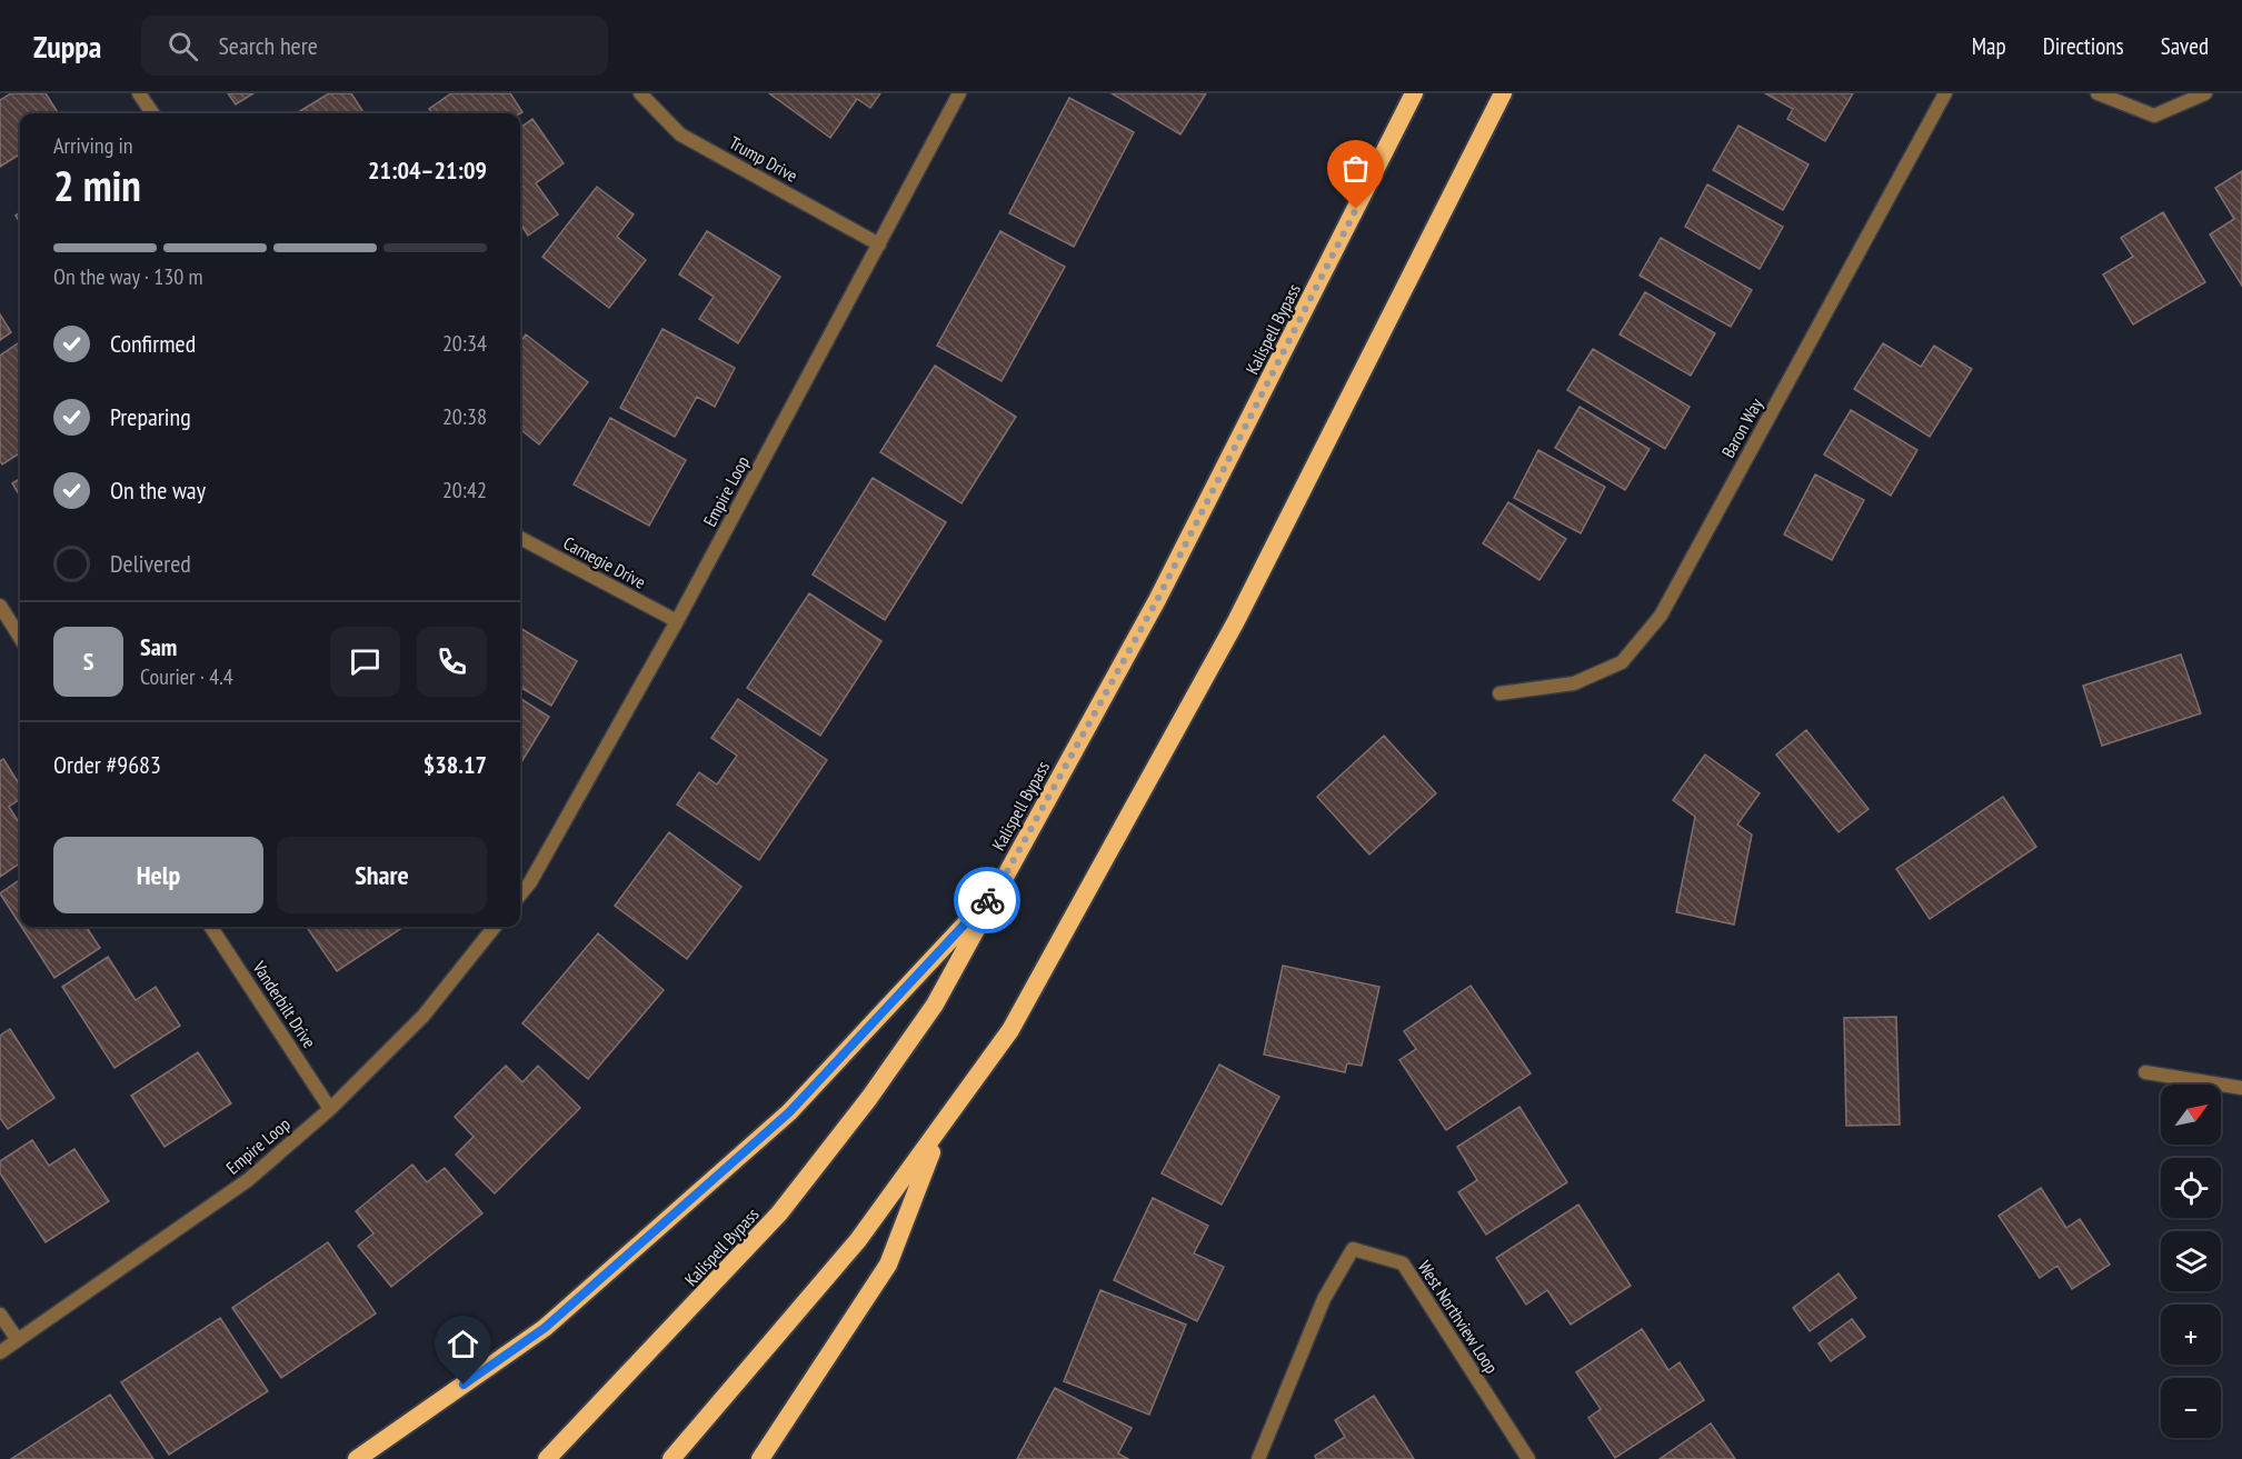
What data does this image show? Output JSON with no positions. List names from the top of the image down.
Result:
{
  "streets": {
    "highway": ["Kalispell Bypass"],
    "street": [
      "Trump Drive",
      "Baron Way",
      "Empire Loop",
      "Carnegie Drive",
      "Vanderbilt Drive",
      "West Northview Loop"
    ]
  },
  "crossings": [
    ["Trump Drive", "Empire Loop"],
    ["Empire Loop", "Carnegie Drive"],
    ["Empire Loop", "Vanderbilt Drive"]
  ],
  "north": "top right",
  "page": {
    "header": "Zuppa",
    "search": "Search here",
    "nav": ["Map", "Directions", "Saved"],
    "heading": ["2 min", "Arriving in", "21:04–21:09"],
    "panel": [
      "Sam",
      "Courier · 4.4",
      "Order #9683",
      "$38.17"
    ],
    "bar": "On the way · 130 m",
    "list": [
      ["Confirmed", "20:34"],
      ["Preparing", "20:38"],
      ["On the way", "20:42"],
      "Delivered"
    ],
    "round": "S",
    "buttons": ["Help", "Share"],
    "map_buttons": ["+", "−"]
  }
}
